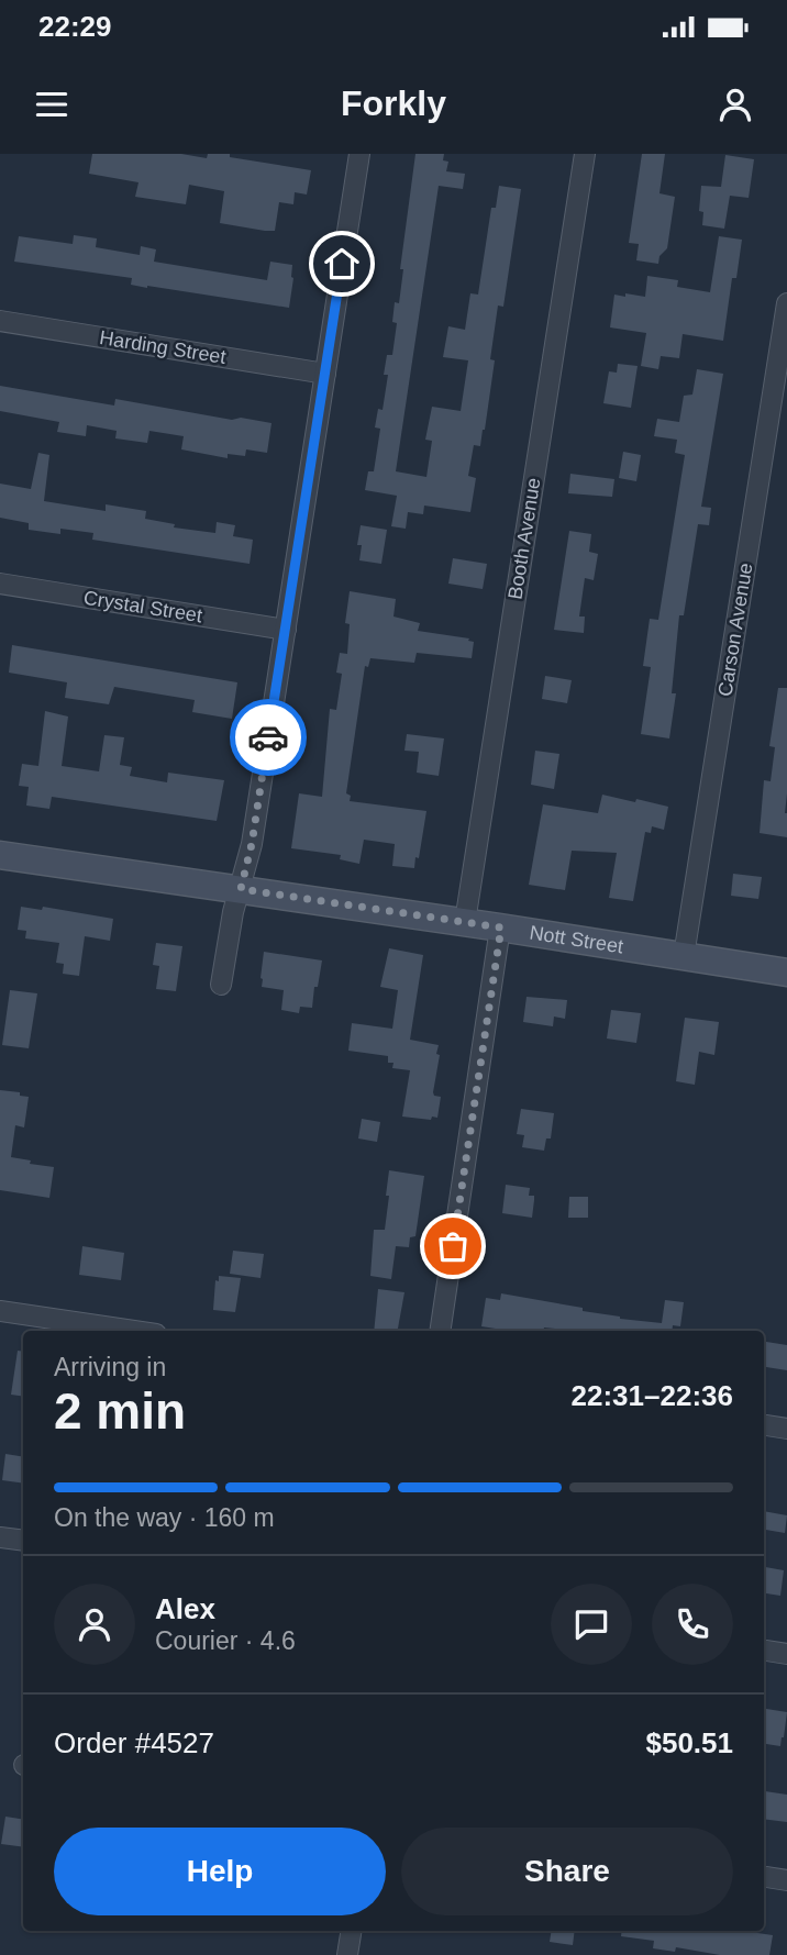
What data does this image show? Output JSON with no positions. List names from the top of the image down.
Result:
{
  "streets": {
    "street": [
      "Harding Street",
      "Booth Avenue",
      "Crystal Street",
      "Carson Avenue",
      "Nott Street"
    ]
  },
  "crossings": [
    ["Booth Avenue", "Nott Street"],
    ["Carson Avenue", "Nott Street"]
  ],
  "page": {
    "status": "22:29",
    "header": "Forkly",
    "heading": ["2 min", "Arriving in", "22:31–22:36"],
    "panel": [
      "Alex",
      "Courier · 4.6",
      "Order #4527",
      "$50.51"
    ],
    "bar": "On the way · 160 m",
    "buttons": ["Help", "Share"]
  }
}
